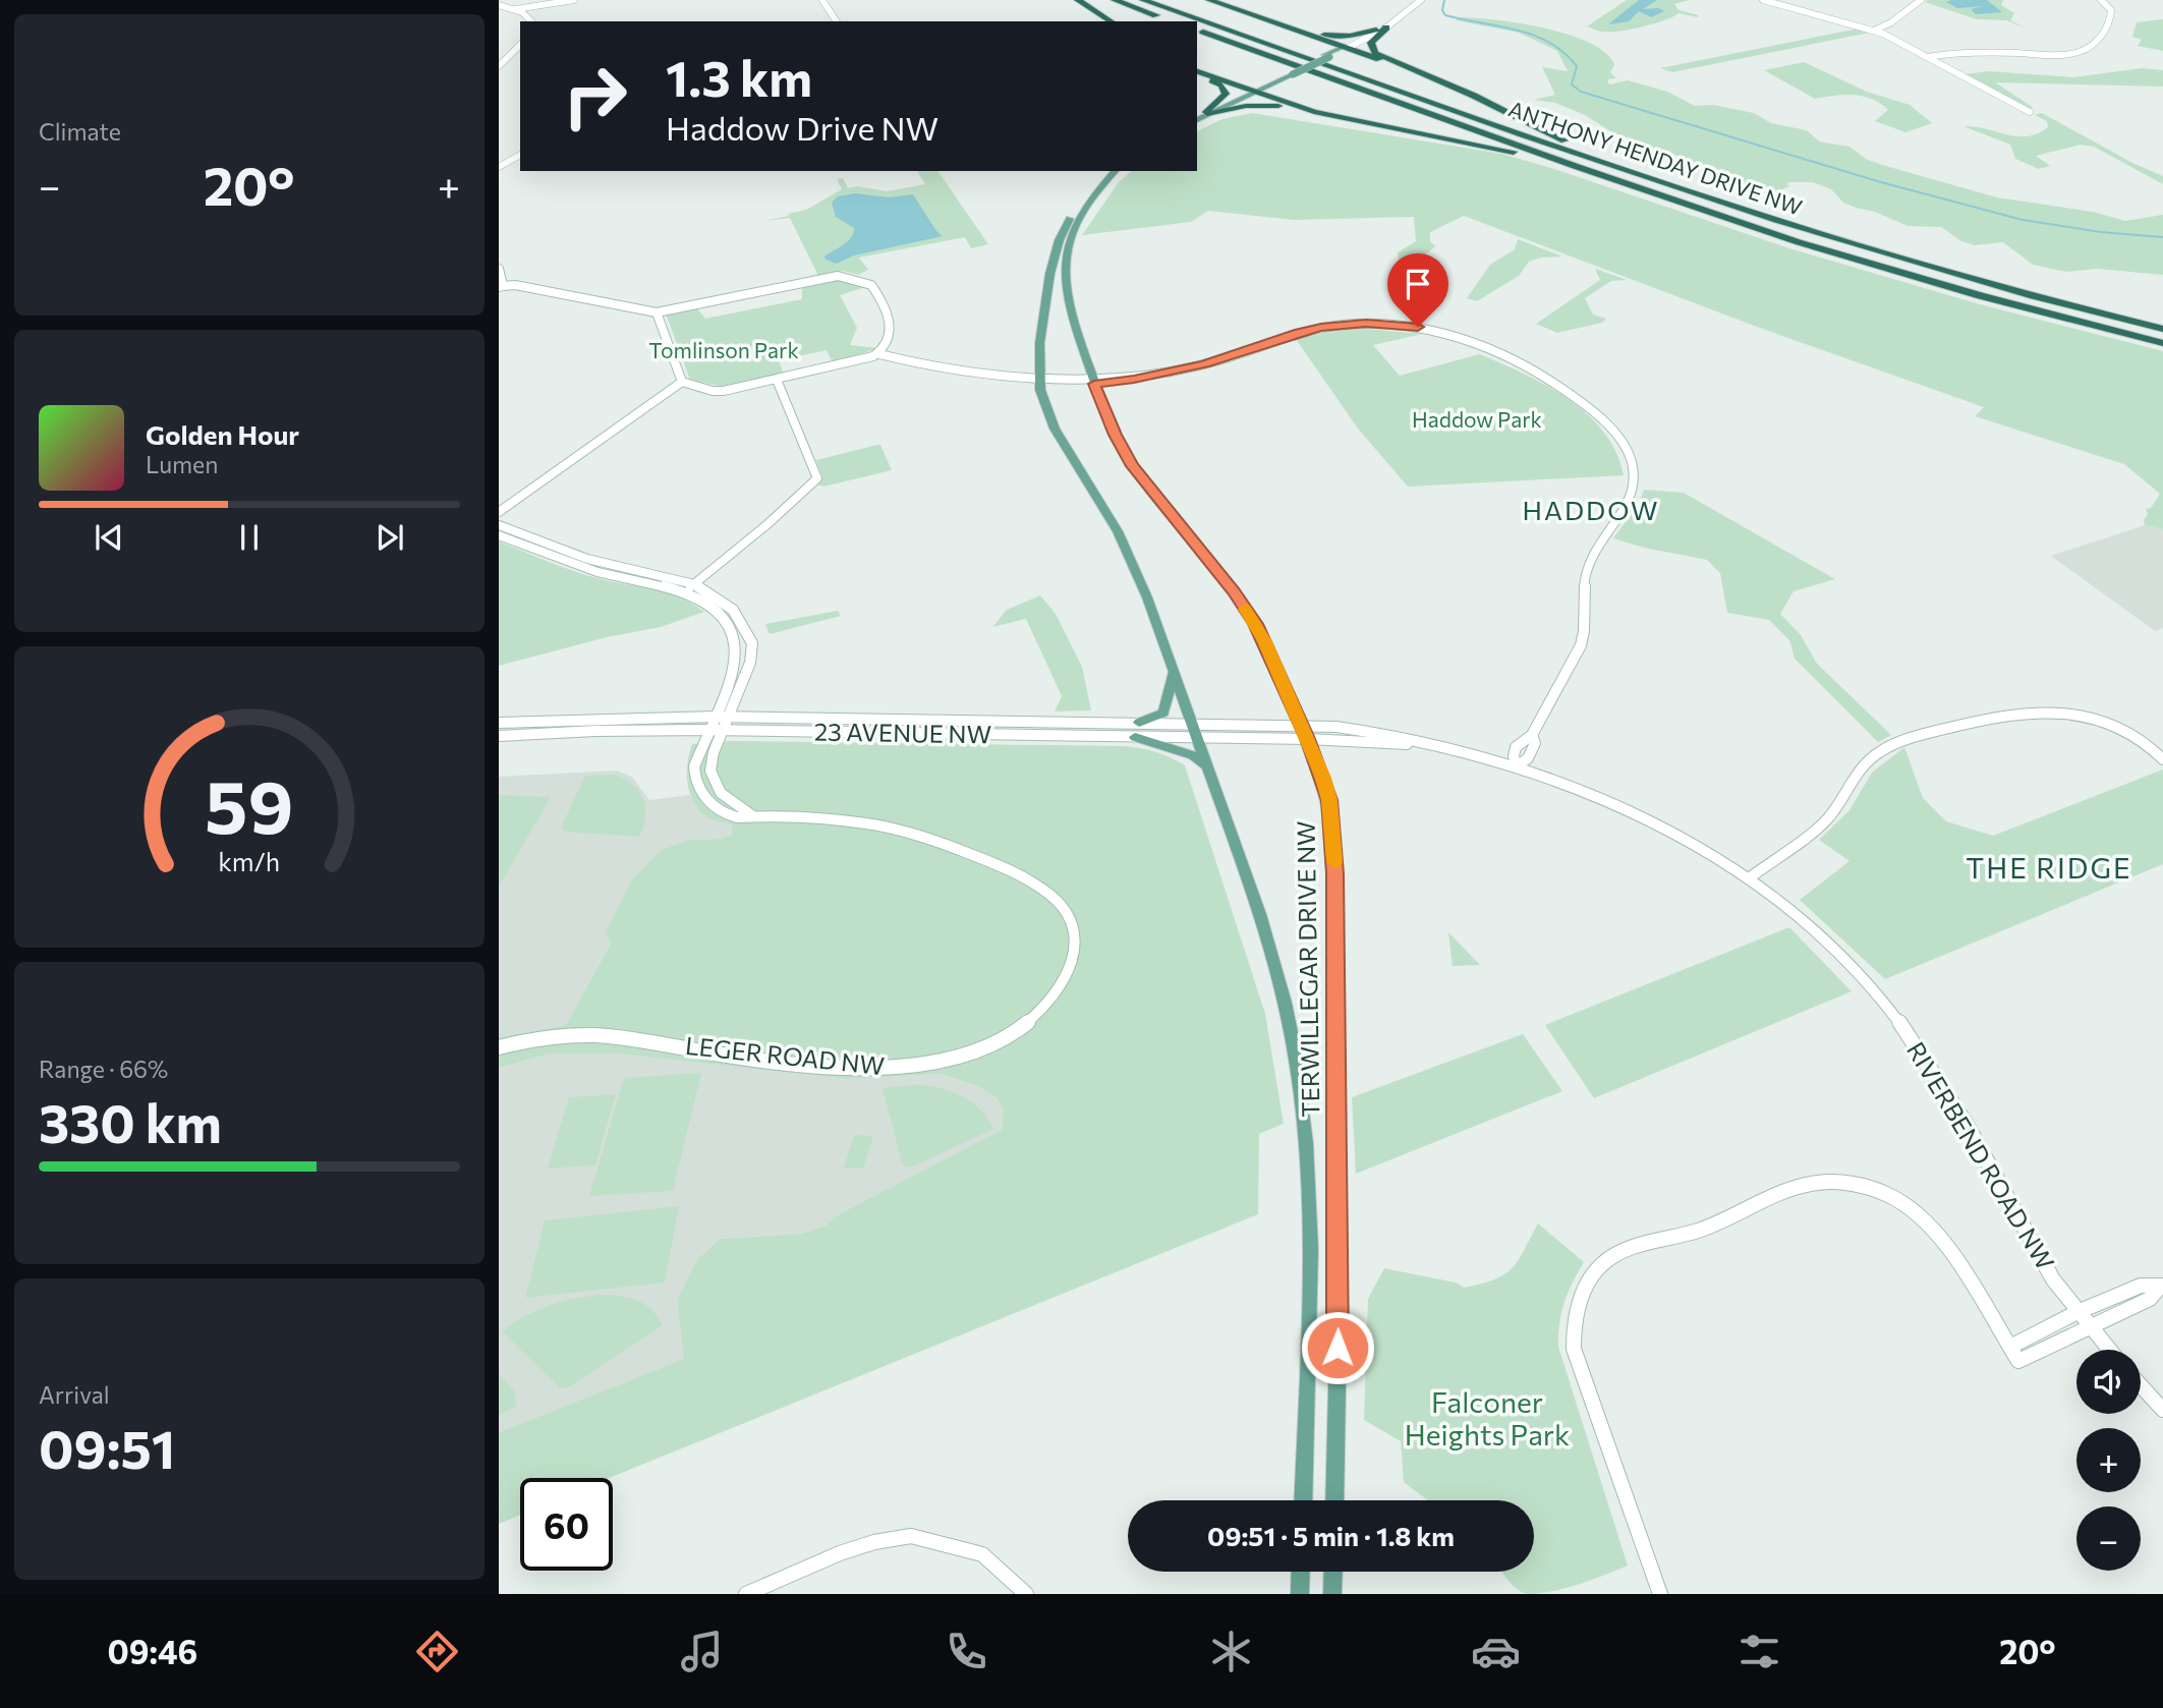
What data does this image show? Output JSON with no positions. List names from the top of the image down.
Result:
{
  "streets": {
    "highway": ["ANTHONY HENDAY DRIVE NW"],
    "main road": ["TERWILLEGAR DRIVE NW"],
    "street": ["23 AVENUE NW", "LEGER ROAD NW", "RIVERBEND ROAD NW"]
  },
  "crossings": [
    ["23 AVENUE NW", "TERWILLEGAR DRIVE NW"],
    ["23 AVENUE NW", "LEGER ROAD NW"],
    ["23 AVENUE NW", "RIVERBEND ROAD NW"],
    ["TERWILLEGAR DRIVE NW", "RIVERBEND ROAD NW"]
  ],
  "districts": ["HADDOW", "THE RIDGE"],
  "parks": ["Tomlinson Park", "Haddow Park", "Falconer Heights Park"],
  "page": {
    "tile": [
      "Climate",
      ["Range · 66%", "330 km"],
      ["Arrival", "09:51"]
    ],
    "turn": ["1.3 km", "Haddow Drive NW"],
    "heat": ["−", "20°", "+"],
    "song": ["Golden Hour", "Lumen"],
    "map_buttons": ["+", "−"],
    "limit": "60",
    "trip": "09:51 · 5 min · 1.8 km",
    "tabs": ["09:46", "20°"],
    "gauge": ["59", "km/h"]
  }
}
